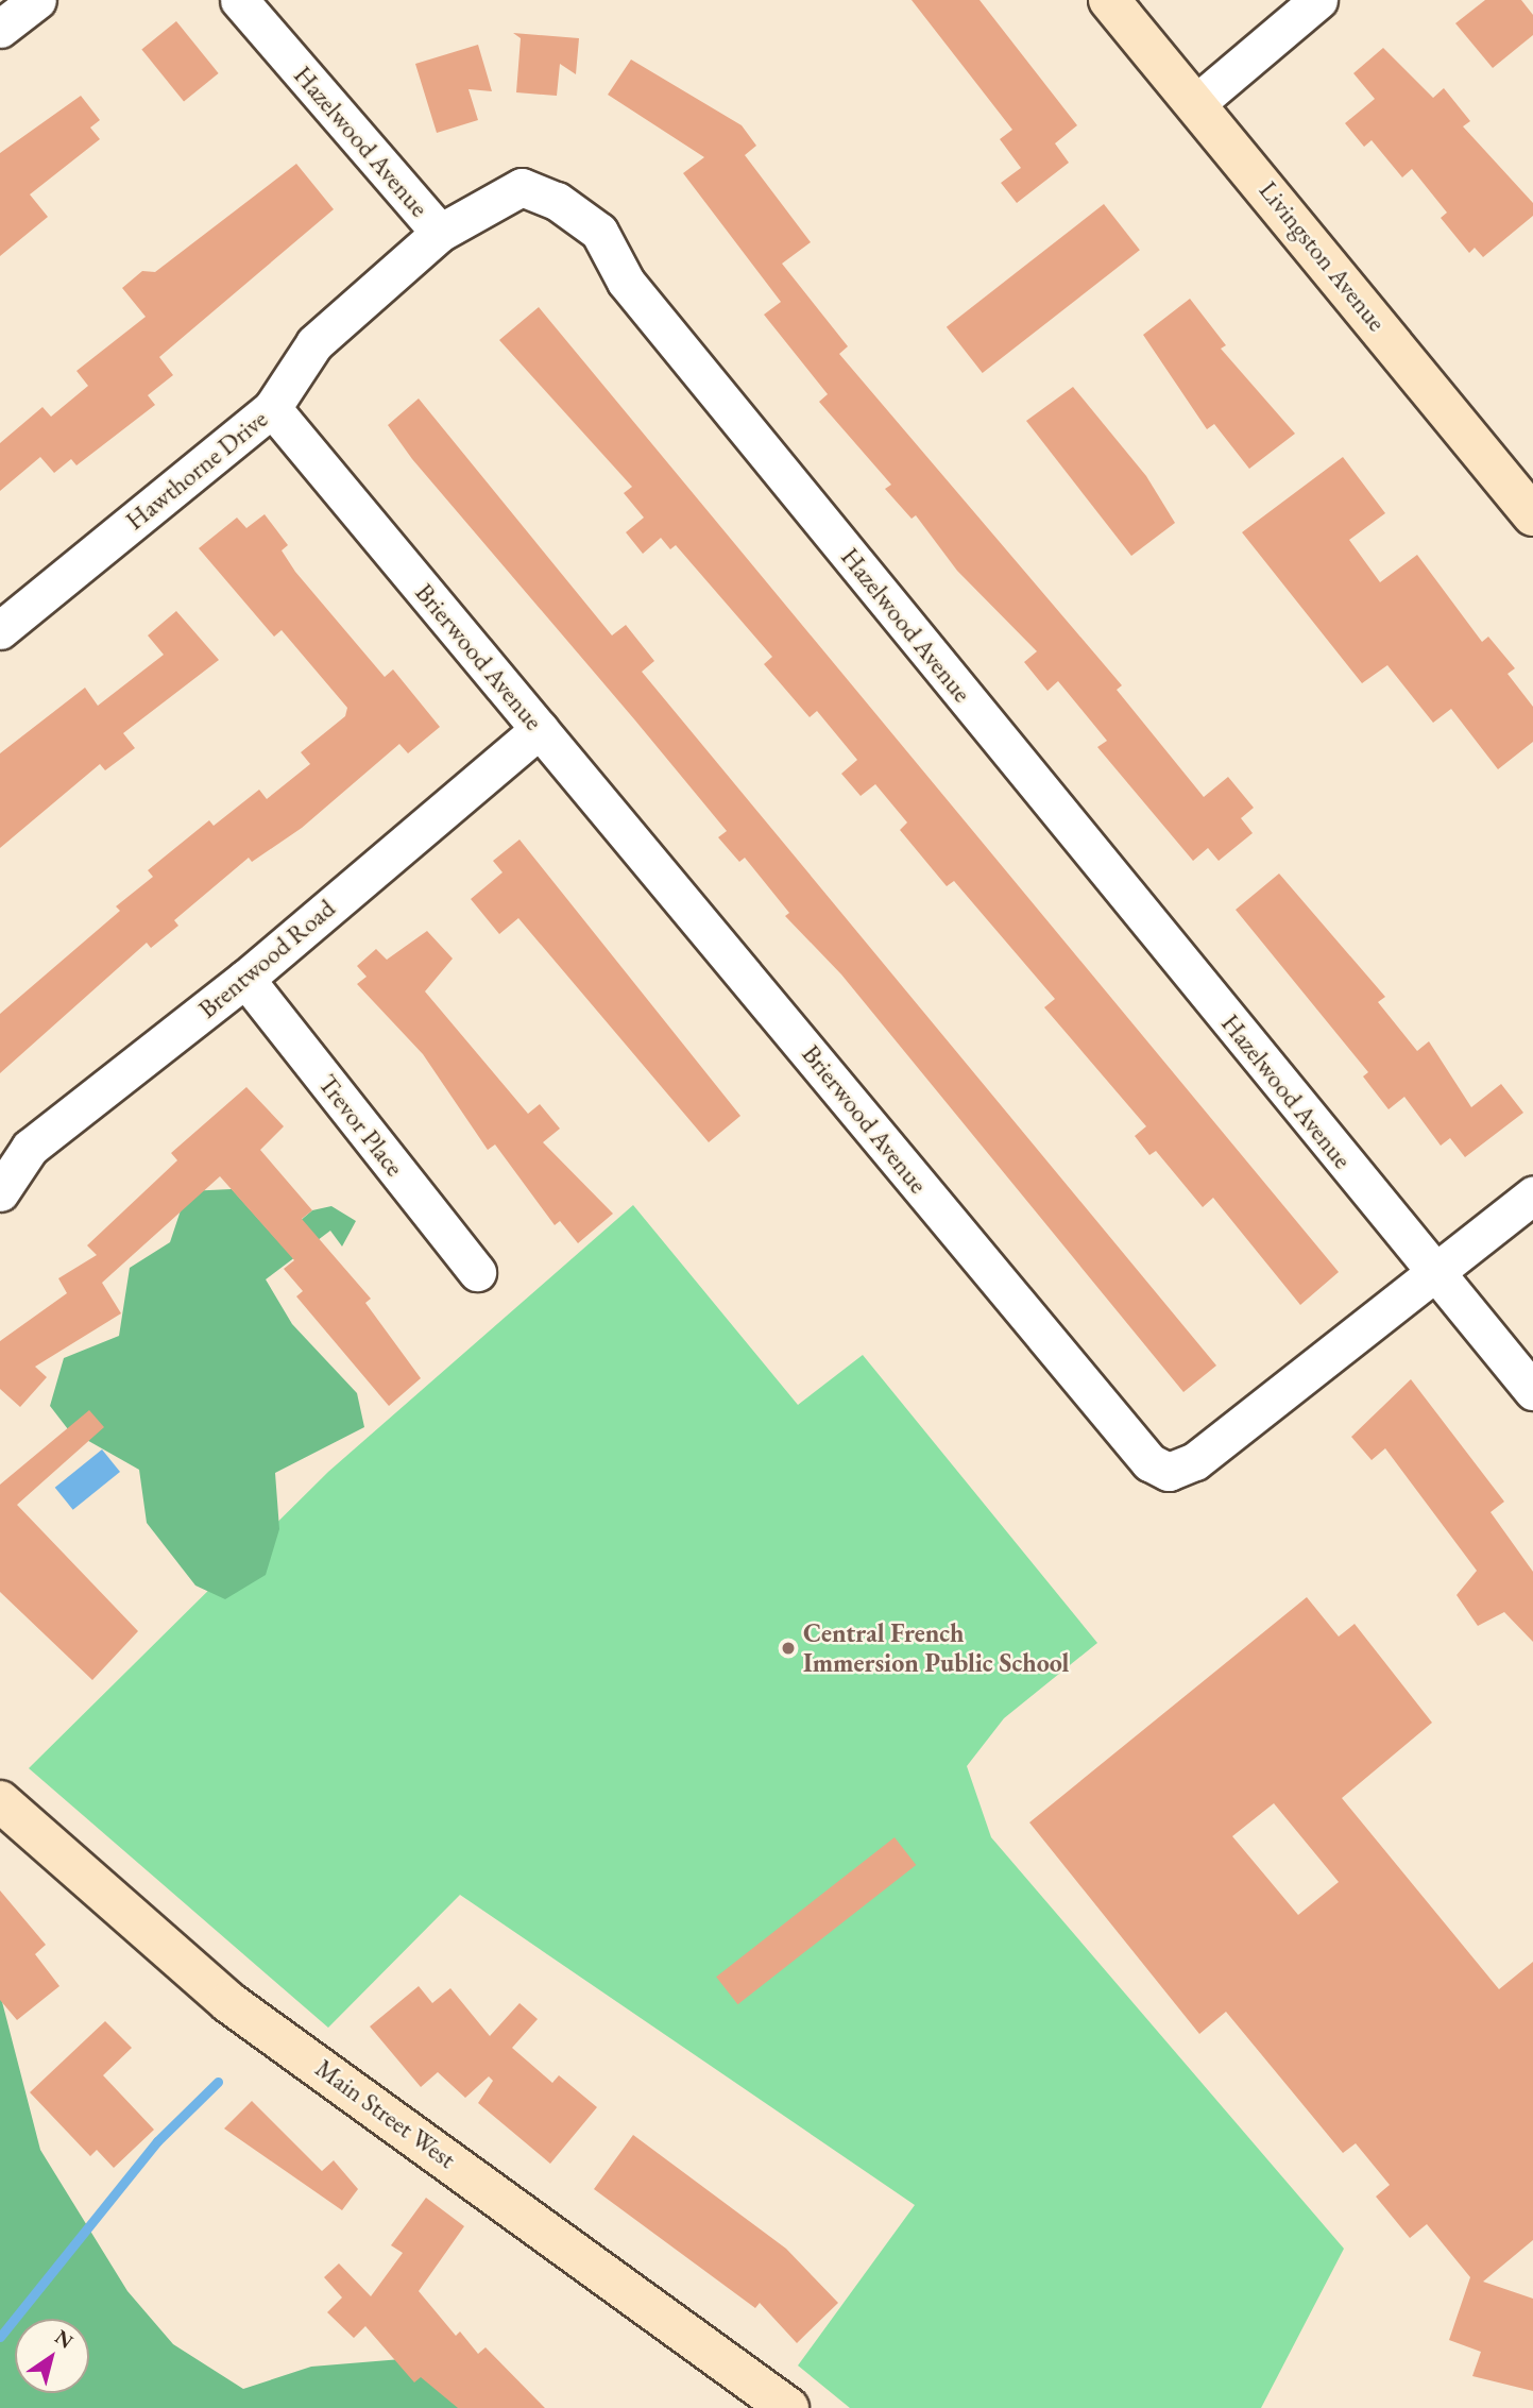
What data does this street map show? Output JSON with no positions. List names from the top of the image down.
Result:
{
  "streets": {
    "main road": ["Livingston Avenue", "Main Street West"],
    "street": [
      "Hazelwood Avenue",
      "Hawthorne Drive",
      "Brierwood Avenue",
      "Brentwood Road",
      "Trevor Place"
    ]
  },
  "crossings": [
    ["Hazelwood Avenue", "Hawthorne Drive"],
    ["Hazelwood Avenue", "Brierwood Avenue"],
    ["Hawthorne Drive", "Brierwood Avenue"],
    ["Brierwood Avenue", "Brentwood Road"],
    ["Brentwood Road", "Trevor Place"]
  ],
  "places": ["Central French Immersion Public School"],
  "north": "top right"
}
